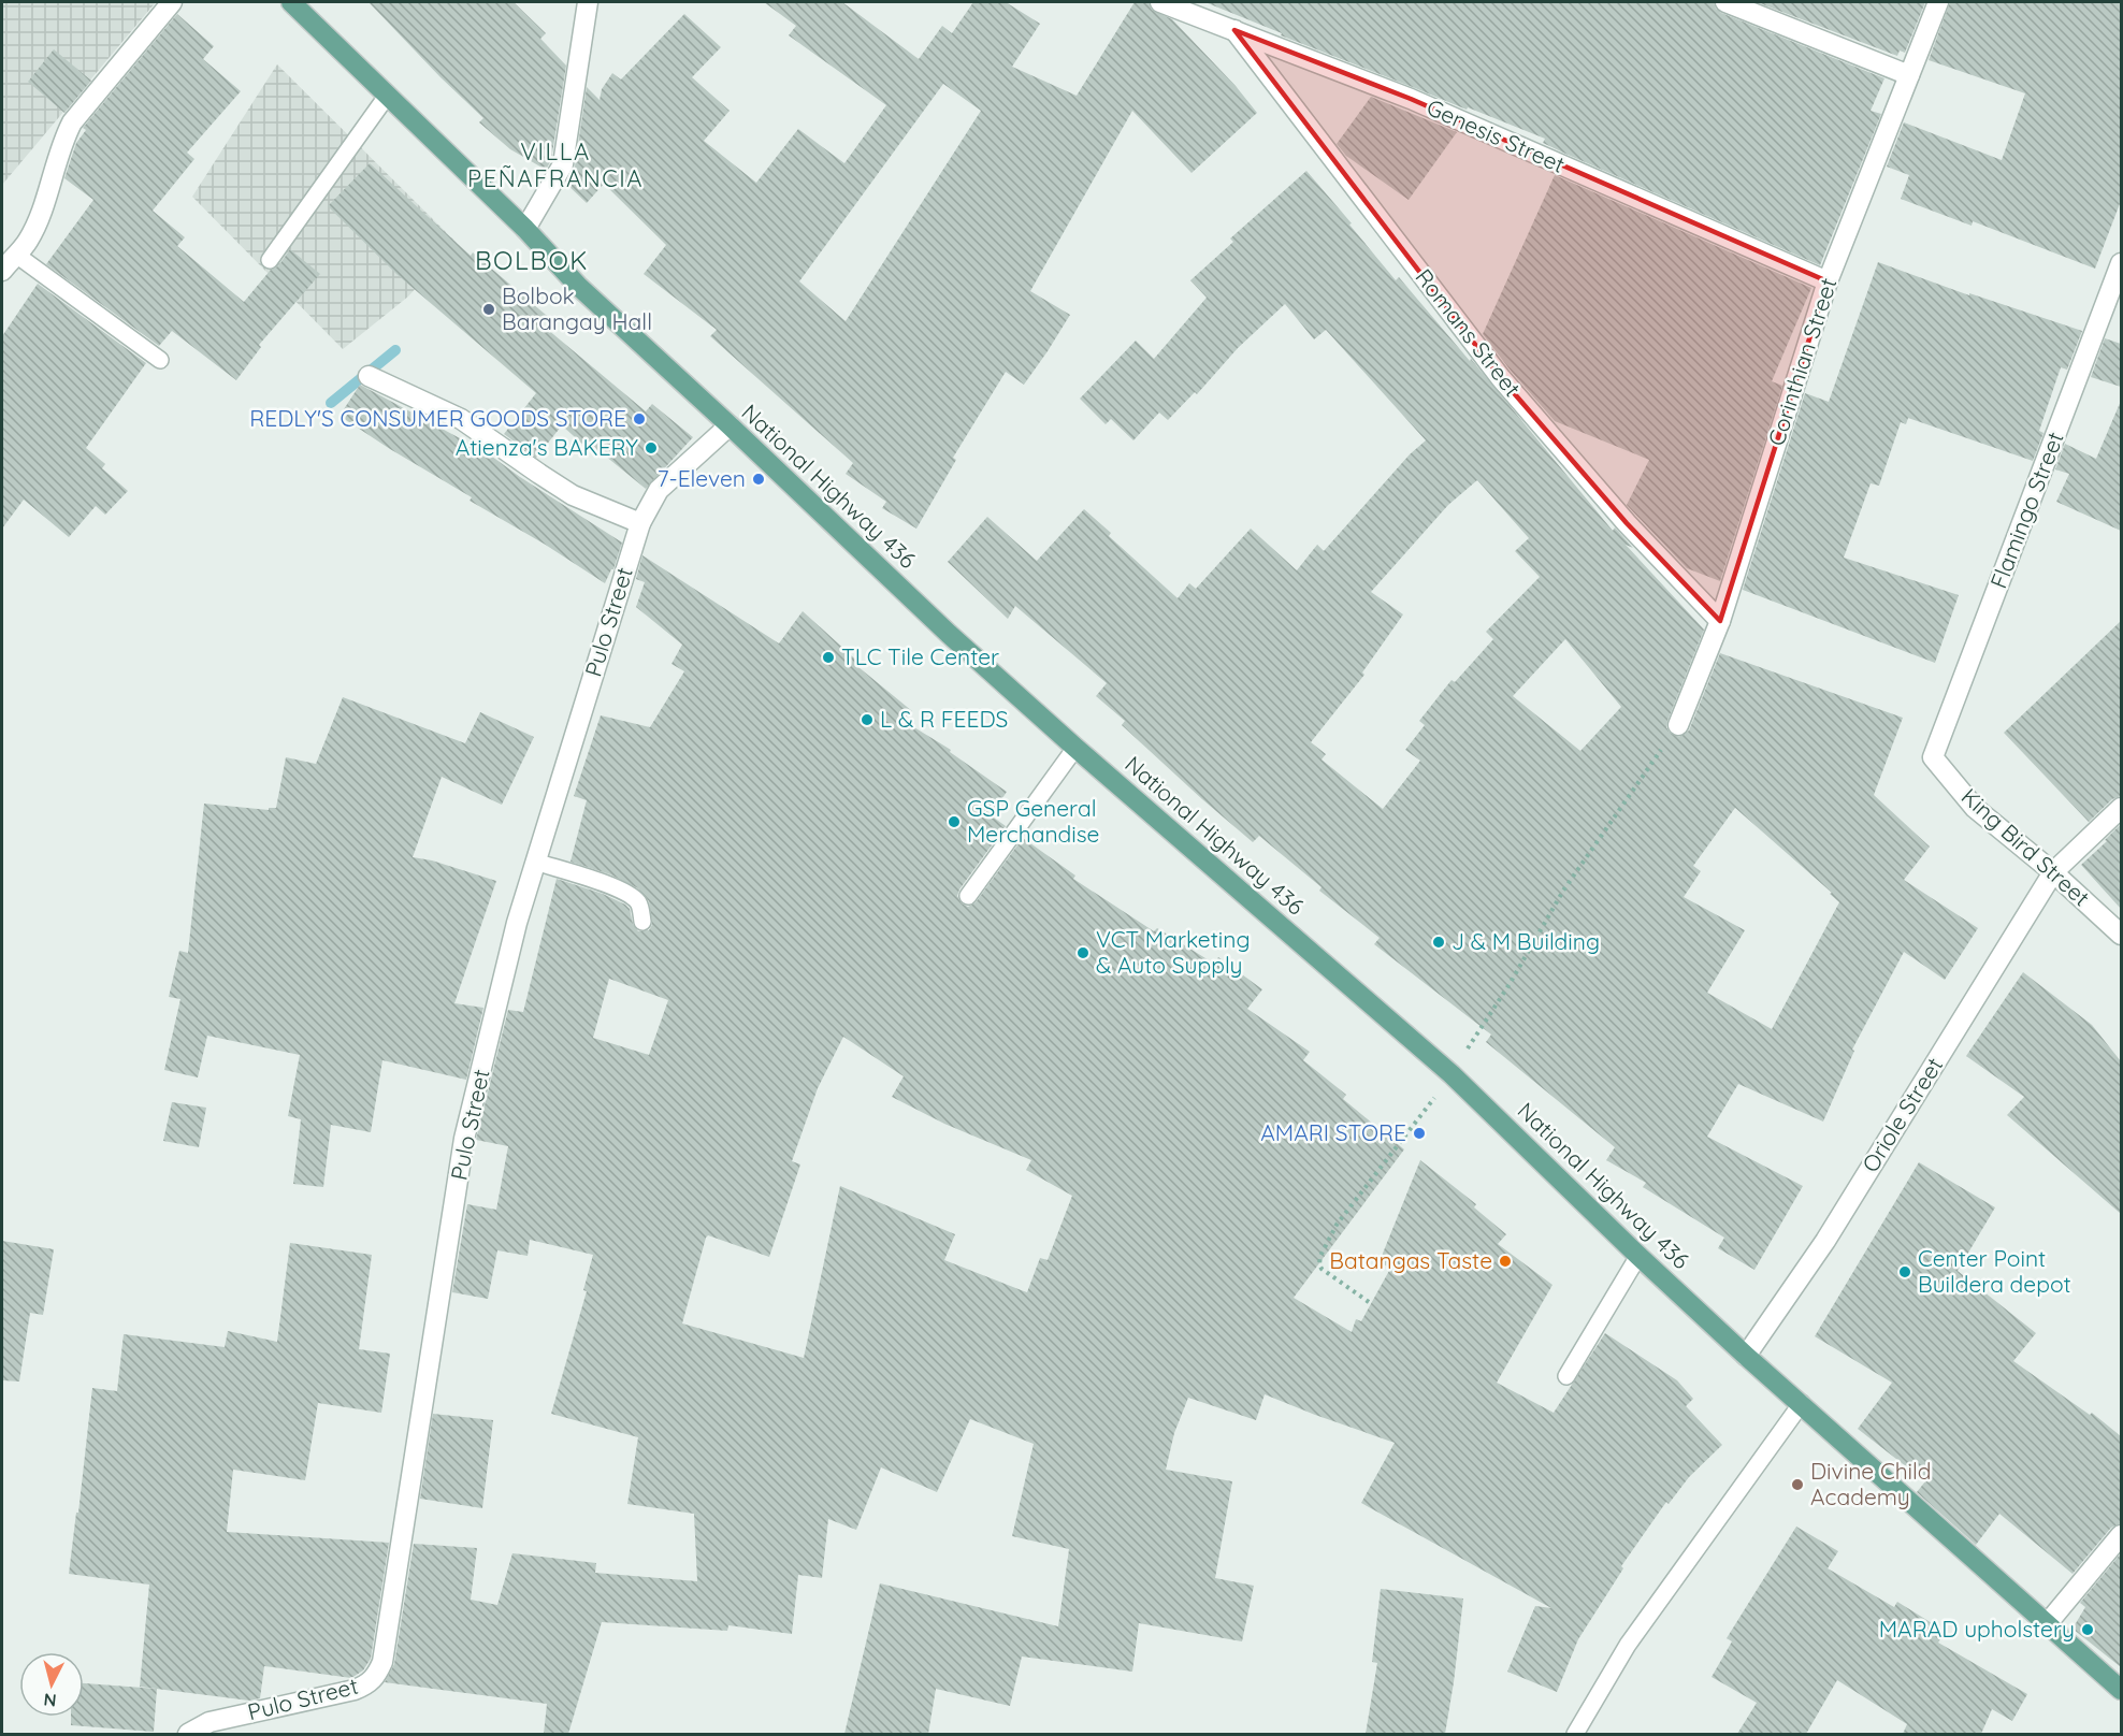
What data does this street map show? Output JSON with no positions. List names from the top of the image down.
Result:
{
  "streets": {
    "main road": ["National Highway 436"],
    "street": [
      "Genesis Street",
      "Romans Street",
      "Corinthian Street",
      "Flamingo Street",
      "Pulo Street",
      "King Bird Street",
      "Oriole Street"
    ]
  },
  "crossings": [
    ["Genesis Street", "Romans Street"],
    ["Genesis Street", "Corinthian Street"],
    ["Romans Street", "Corinthian Street"],
    ["National Highway 436", "Pulo Street"],
    ["National Highway 436", "Oriole Street"],
    ["Flamingo Street", "King Bird Street"],
    ["King Bird Street", "Oriole Street"]
  ],
  "districts": ["VILLA PEÑAFRANCIA", "BOLBOK"],
  "places": [
    "Bolbok Barangay Hall",
    "REDLY'S CONSUMER GOODS STORE",
    "Atienza's BAKERY",
    "7-Eleven",
    "TLC Tile Center",
    "L & R FEEDS",
    "GSP General Merchandise",
    "J & M Building",
    "VCT Marketing & Auto Supply",
    "AMARI STORE",
    "Batangas Taste",
    "Center Point Buildera depot",
    "Divine Child Academy",
    "MARAD upholstery"
  ],
  "north": "bottom"
}
